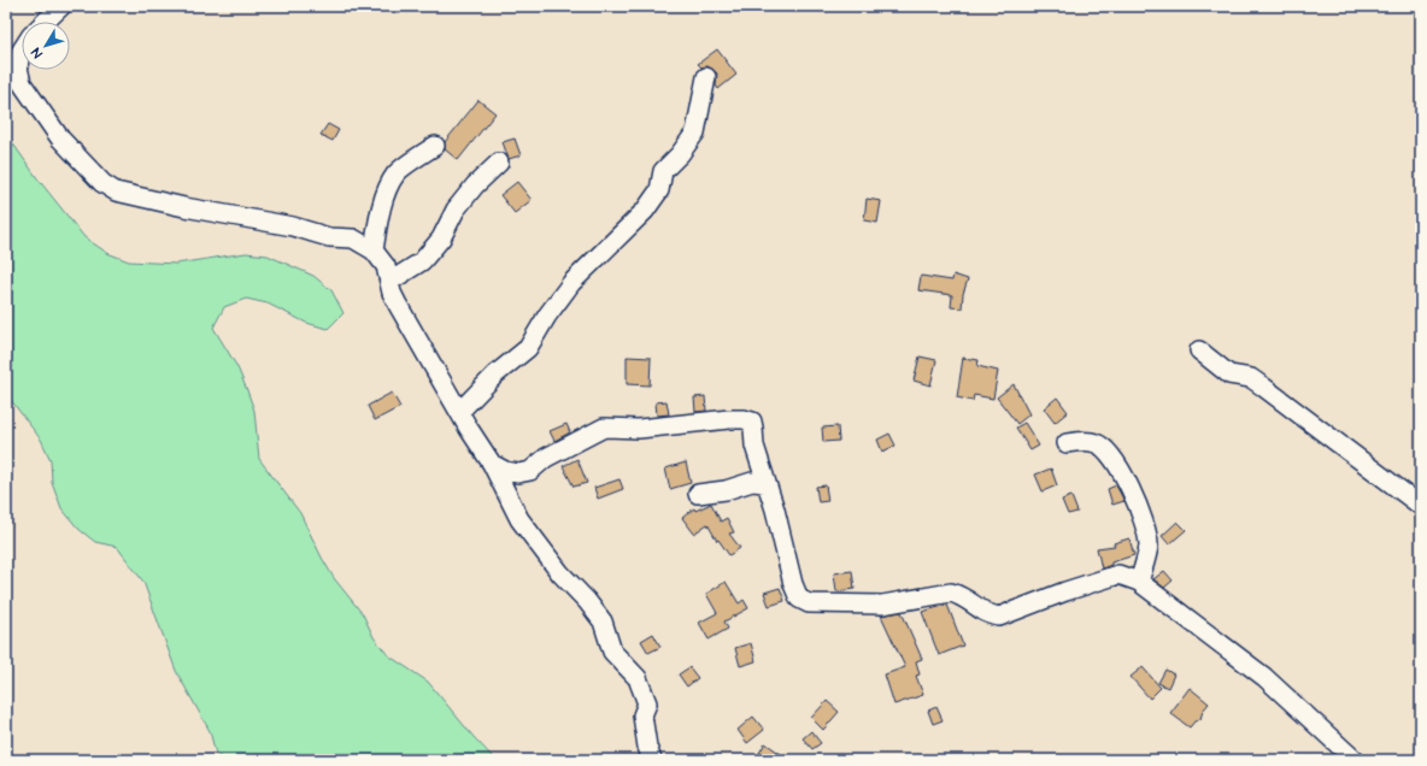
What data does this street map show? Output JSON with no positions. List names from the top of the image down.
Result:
{
  "north": "bottom left"
}
